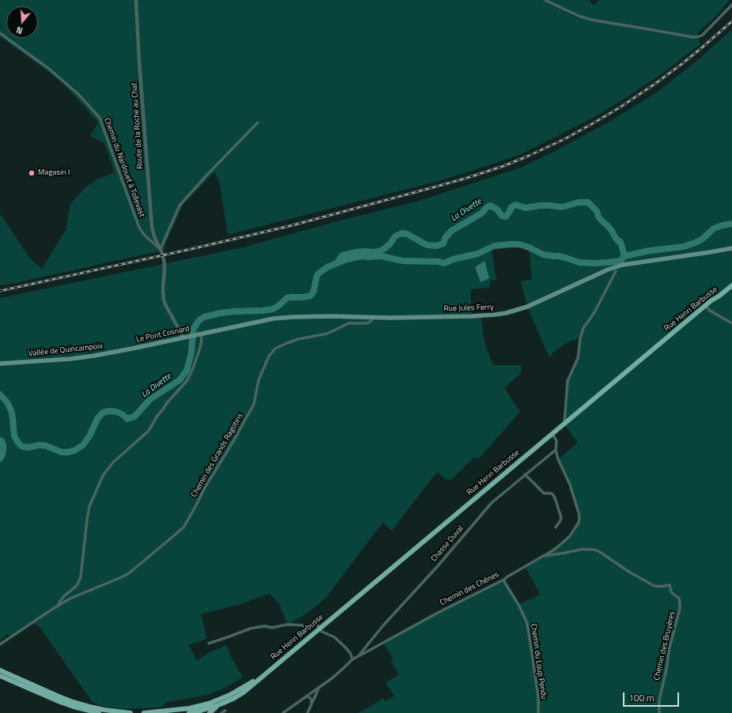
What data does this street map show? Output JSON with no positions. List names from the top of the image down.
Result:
{
  "streets": {
    "main road": [
      "Rue Jules Ferry",
      "Rue Henri Barbusse",
      "Le Pont Cosnard",
      "Vallée de Quincampoix"
    ],
    "street": [
      "Route de la Roche au Chat",
      "Chemin du Nardouet à Tollevast",
      "Chemin des Grands Ragotins",
      "Chasse Duval",
      "Chemin des Chênes",
      "Chemin des Bruyères",
      "Chemin du Loup Pendu"
    ]
  },
  "crossings": [
    ["Route de la Roche au Chat", "Chemin du Nardouet à Tollevast"],
    ["Route de la Roche au Chat", "Le Pont Cosnard"],
    ["Rue Jules Ferry", "Le Pont Cosnard"],
    ["Rue Jules Ferry", "Chemin des Grands Ragotins"],
    ["Rue Henri Barbusse", "Chemin des Chênes"],
    ["Le Pont Cosnard", "Vallée de Quincampoix"],
    ["Chasse Duval", "Chemin des Chênes"],
    ["Chemin des Chênes", "Chemin des Bruyères"],
    ["Chemin des Chênes", "Chemin du Loup Pendu"]
  ],
  "water": ["La Divette"],
  "places": ["Magasin I"],
  "scale_bar": "100 m",
  "north": "bottom"
}
